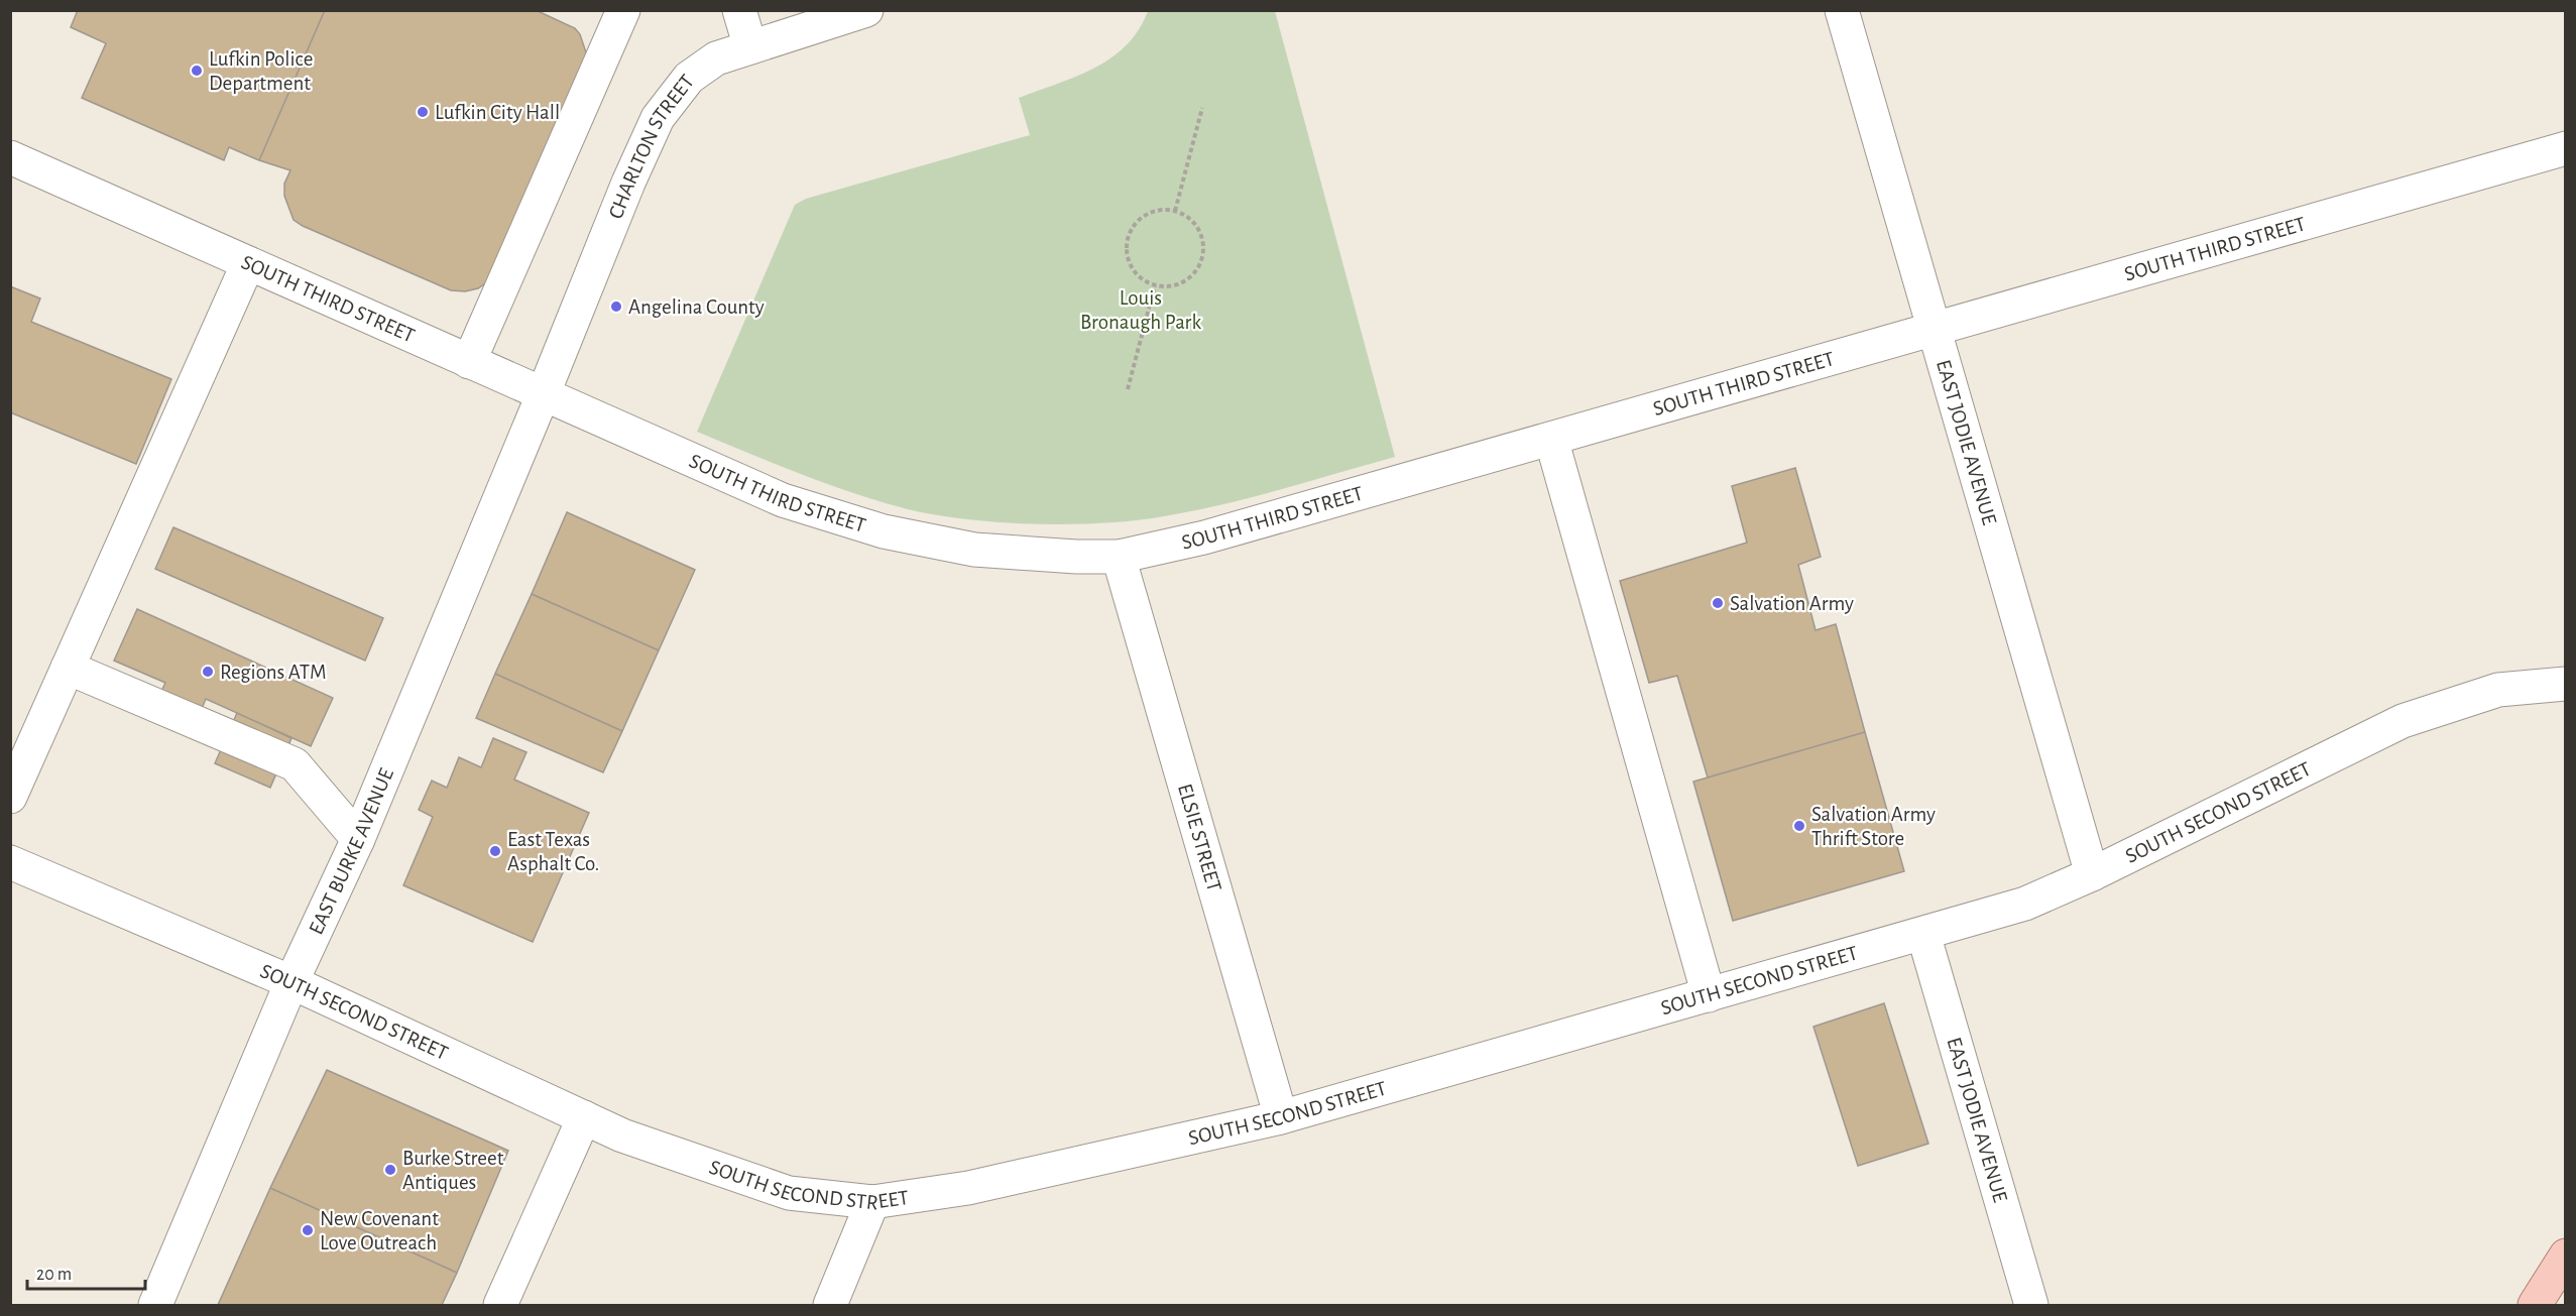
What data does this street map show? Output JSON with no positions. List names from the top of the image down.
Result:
{
  "streets": {
    "street": [
      "CHARLTON STREET",
      "SOUTH THIRD STREET",
      "EAST JODIE AVENUE",
      "SOUTH SECOND STREET",
      "ELSIE STREET",
      "EAST BURKE AVENUE"
    ]
  },
  "crossings": [
    ["CHARLTON STREET", "SOUTH THIRD STREET"],
    ["CHARLTON STREET", "EAST BURKE AVENUE"],
    ["SOUTH THIRD STREET", "EAST JODIE AVENUE"],
    ["SOUTH THIRD STREET", "ELSIE STREET"],
    ["SOUTH THIRD STREET", "EAST BURKE AVENUE"],
    ["EAST JODIE AVENUE", "SOUTH SECOND STREET"],
    ["SOUTH SECOND STREET", "ELSIE STREET"],
    ["SOUTH SECOND STREET", "EAST BURKE AVENUE"]
  ],
  "parks": ["Louis Bronaugh Park"],
  "places": [
    "Lufkin Police Department",
    "Lufkin City Hall",
    "Angelina County",
    "Salvation Army",
    "Regions ATM",
    "Salvation Army Thrift Store",
    "East Texas Asphalt Co.",
    "Burke Street Antiques",
    "New Covenant Love Outreach"
  ],
  "scale_bar": "20 m"
}
